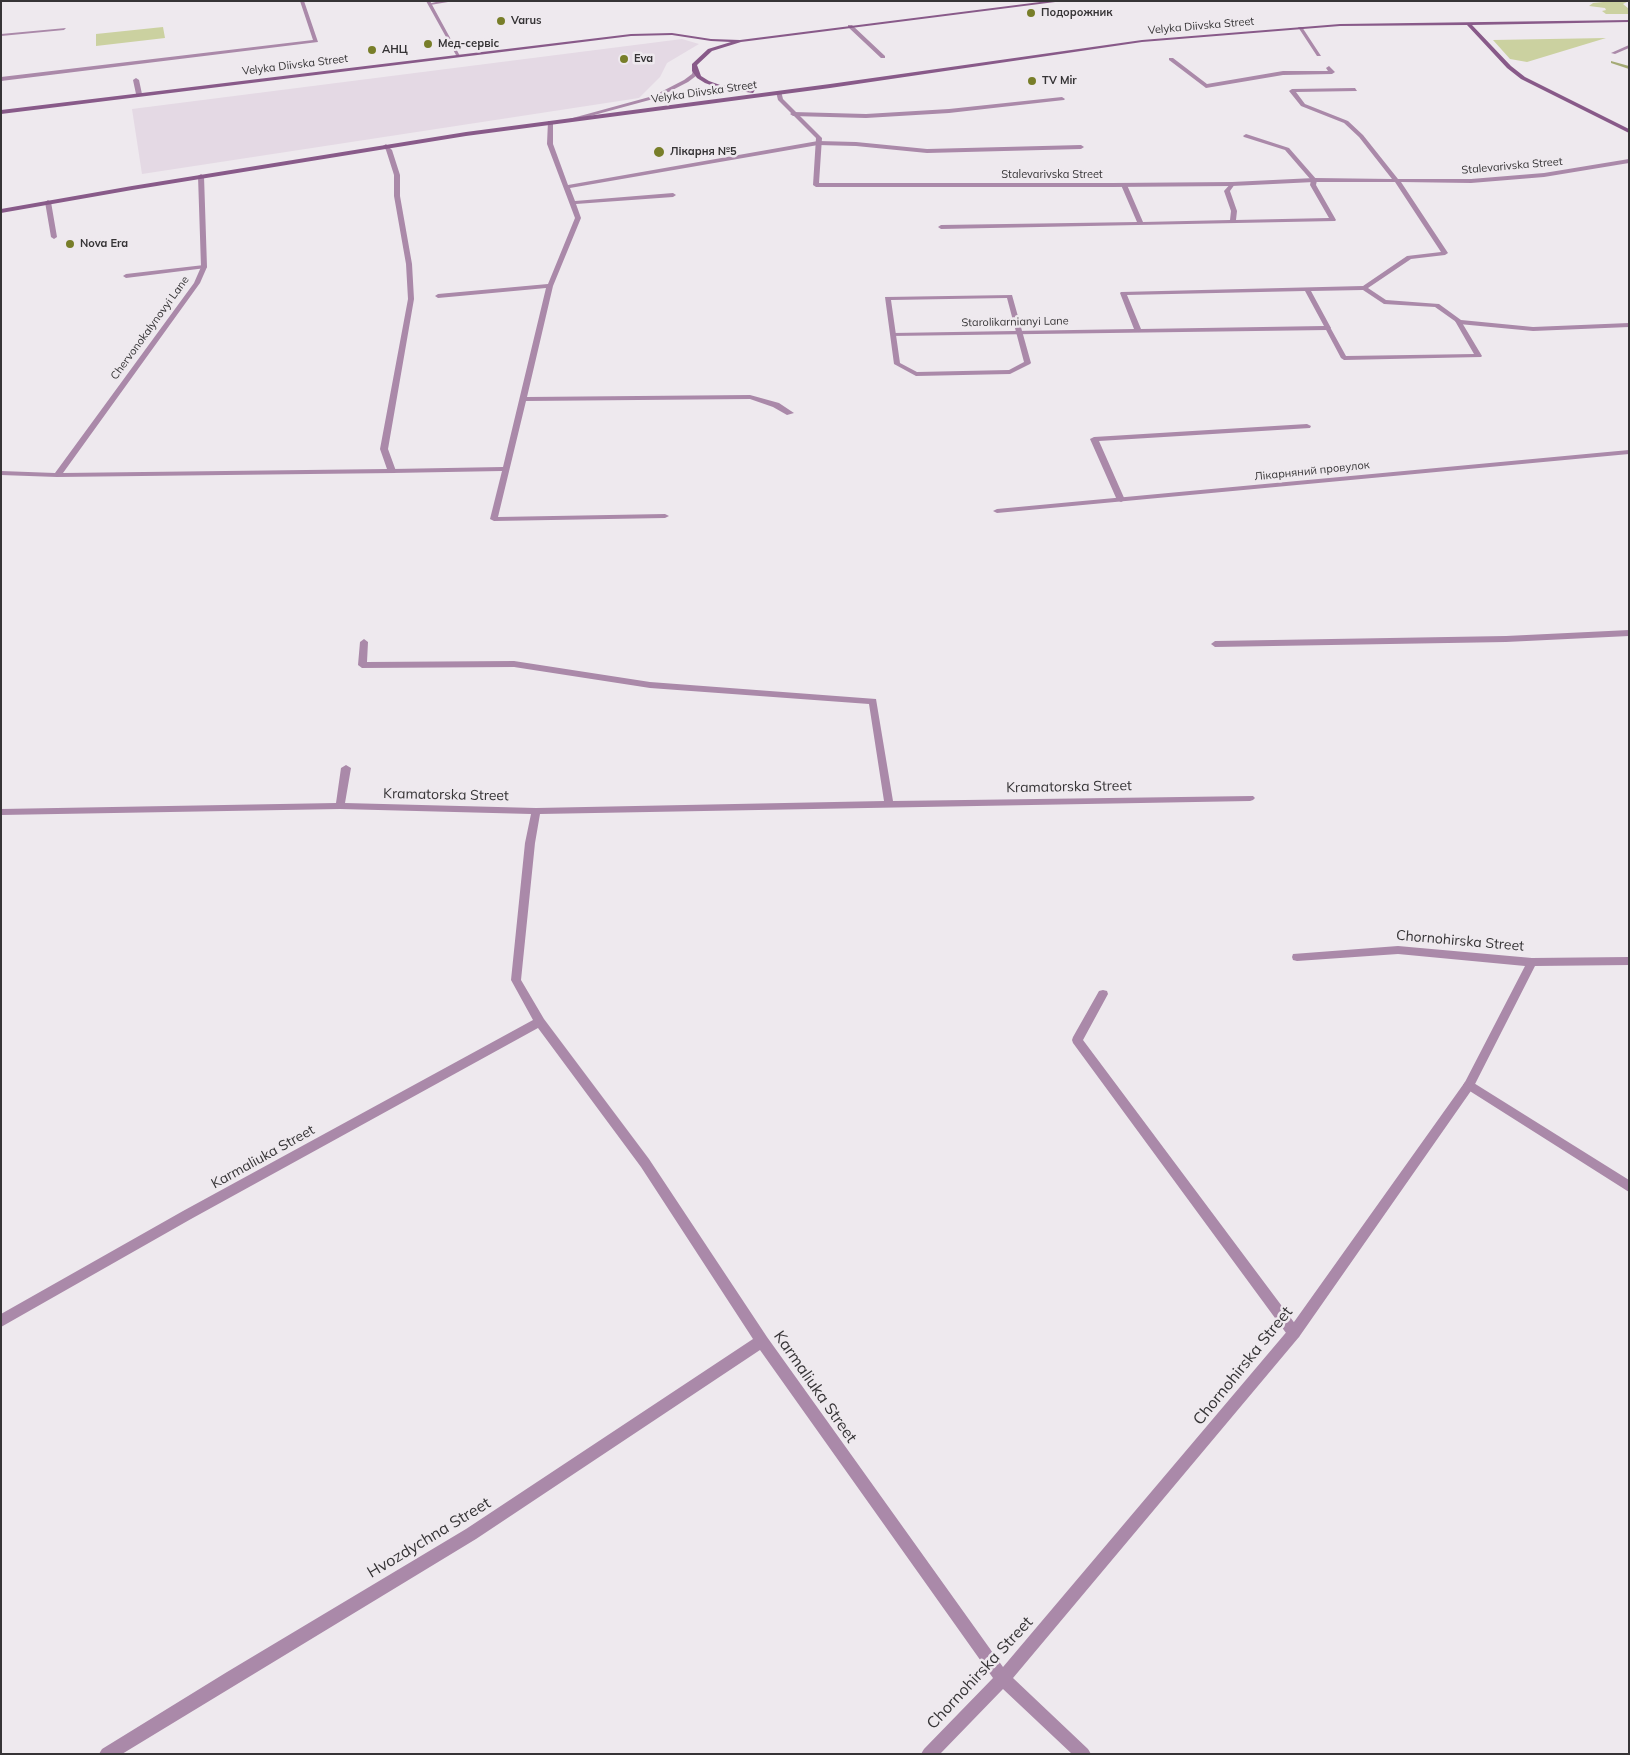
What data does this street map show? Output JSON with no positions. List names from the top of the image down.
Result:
{
  "streets": {
    "main road": ["Velyka Diivska Street"],
    "street": [
      "Stalevarivska Street",
      "Starolikarnianyi Lane",
      "Chervonokalynovyi Lane",
      "Лікарняний провулок",
      "Kramatorska Street",
      "Chornohirska Street",
      "Karmaliuka Street",
      "Hvozdychna Street"
    ]
  },
  "crossings": [
    ["Velyka Diivska Street", "Chervonokalynovyi Lane"],
    ["Kramatorska Street", "Karmaliuka Street"],
    ["Chornohirska Street", "Karmaliuka Street"],
    ["Karmaliuka Street", "Hvozdychna Street"]
  ],
  "places": [
    "Подорожник",
    "Varus",
    "Мед-сервіс",
    "АНЦ",
    "Eva",
    "TV Mir",
    "Лікарня №5",
    "Nova Era"
  ]
}
